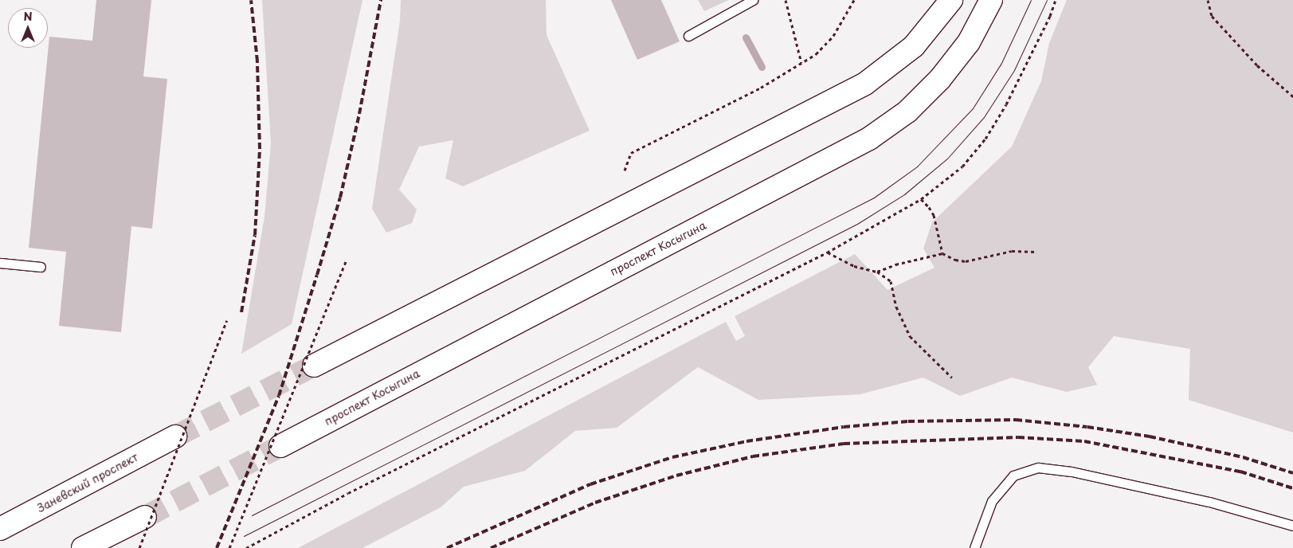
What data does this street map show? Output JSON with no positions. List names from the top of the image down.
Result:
{
  "streets": {
    "main road": ["проспект Косыгина", "Заневский проспект"]
  },
  "north": "top"
}
